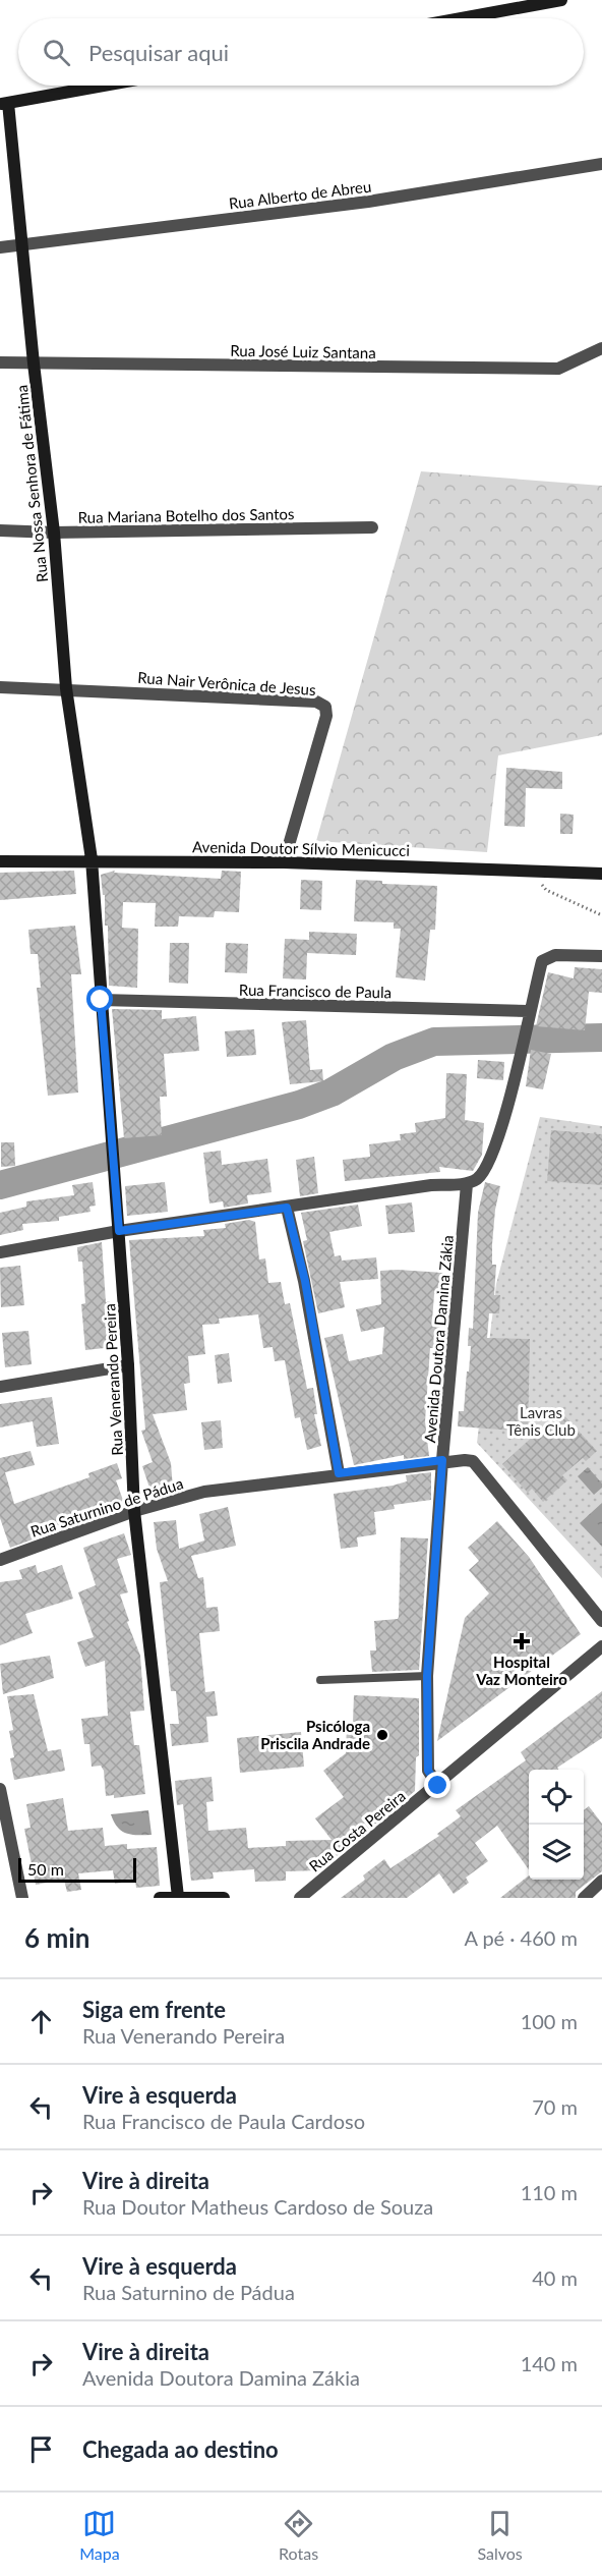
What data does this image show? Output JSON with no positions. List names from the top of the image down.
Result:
{
  "streets": {
    "main road": ["Rua Nossa Senhora de Fátima", "Avenida Doutor Sílvio Menicucci", "Rua Venerando Pereira"],
    "street": [
      "Rua Alberto de Abreu",
      "Rua José Luiz Santana",
      "Rua Mariana Botelho dos Santos",
      "Rua Nair Verônica de Jesus",
      "Rua Francisco de Paula",
      "Avenida Doutora Damina Zákia",
      "Rua Saturnino de Pádua",
      "Rua Costa Pereira"
    ]
  },
  "crossings": [
    ["Rua Alberto de Abreu", "Rua Nossa Senhora de Fátima"],
    ["Rua José Luiz Santana", "Rua Nossa Senhora de Fátima"],
    ["Rua Nossa Senhora de Fátima", "Rua Mariana Botelho dos Santos"],
    ["Rua Nossa Senhora de Fátima", "Rua Nair Verônica de Jesus"],
    ["Rua Nossa Senhora de Fátima", "Avenida Doutor Sílvio Menicucci"],
    ["Rua Nossa Senhora de Fátima", "Rua Venerando Pereira"],
    ["Rua Nair Verônica de Jesus", "Avenida Doutor Sílvio Menicucci"],
    ["Avenida Doutor Sílvio Menicucci", "Rua Venerando Pereira"],
    ["Rua Francisco de Paula", "Rua Venerando Pereira"],
    ["Avenida Doutora Damina Zákia", "Rua Saturnino de Pádua"],
    ["Avenida Doutora Damina Zákia", "Rua Costa Pereira"],
    ["Rua Venerando Pereira", "Rua Saturnino de Pádua"]
  ],
  "parks": ["Lavras Tênis Club"],
  "places": {
    "health": ["Hospital Vaz Monteiro"],
    "other": ["Psicóloga Priscila Andrade"]
  },
  "scale_bar": "50 m",
  "page": {
    "search": "Pesquisar aqui",
    "scale": "50 m",
    "heading": ["6 min", "A pé · 460 m"],
    "list": [
      ["Siga em frente", "Rua Venerando Pereira", "100 m"],
      ["Vire à esquerda", "Rua Francisco de Paula Cardoso", "70 m"],
      ["Vire à direita", "Rua Doutor Matheus Cardoso de Souza", "110 m"],
      ["Vire à esquerda", "Rua Saturnino de Pádua", "40 m"],
      ["Vire à direita", "Avenida Doutora Damina Zákia", "140 m"],
      "Chegada ao destino"
    ],
    "nav": ["Mapa", "Rotas", "Salvos"]
  }
}
